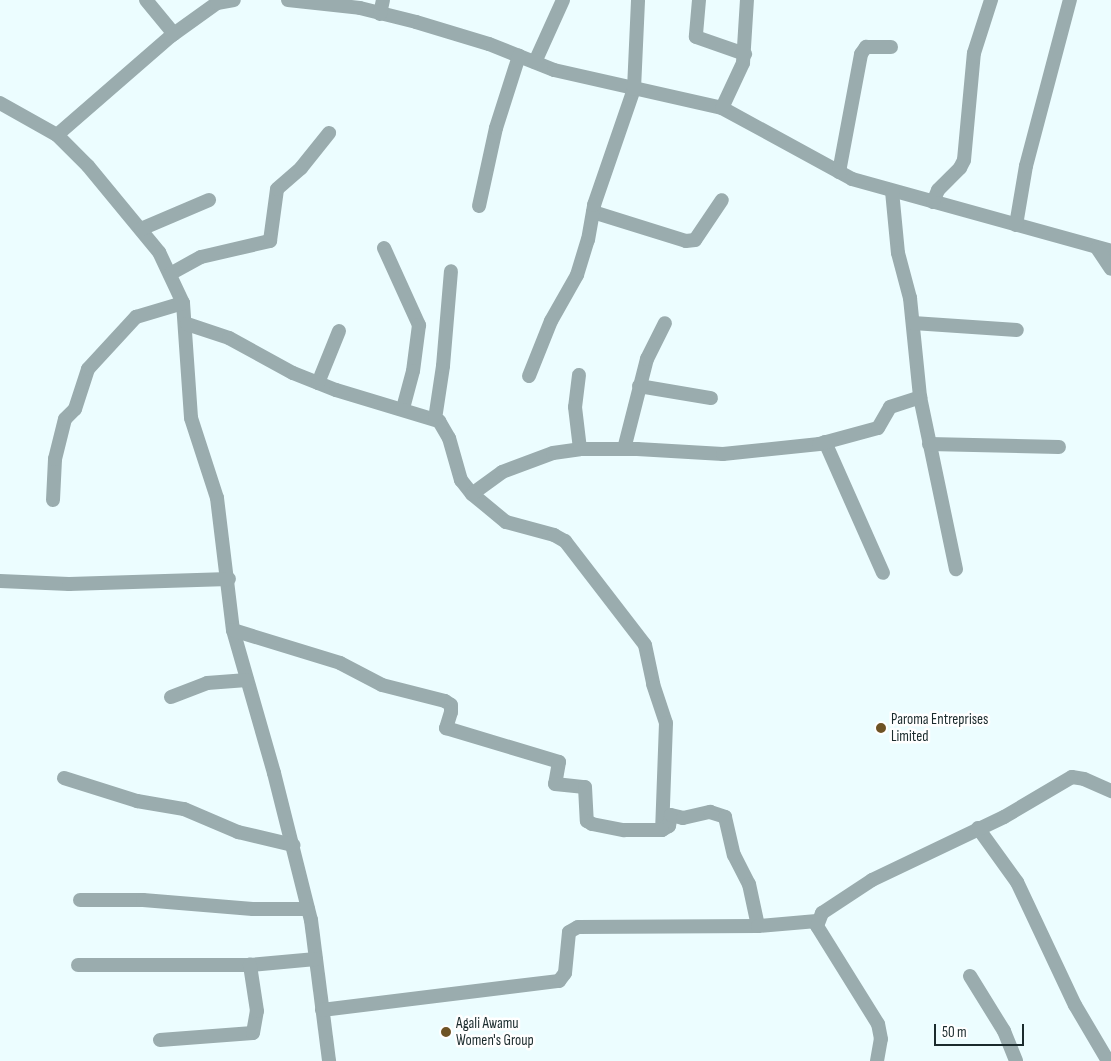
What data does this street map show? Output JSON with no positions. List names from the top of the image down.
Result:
{
  "places": ["Paroma Entreprises Limited", "Agali Awamu Women's Group"],
  "scale_bar": "50 m"
}
